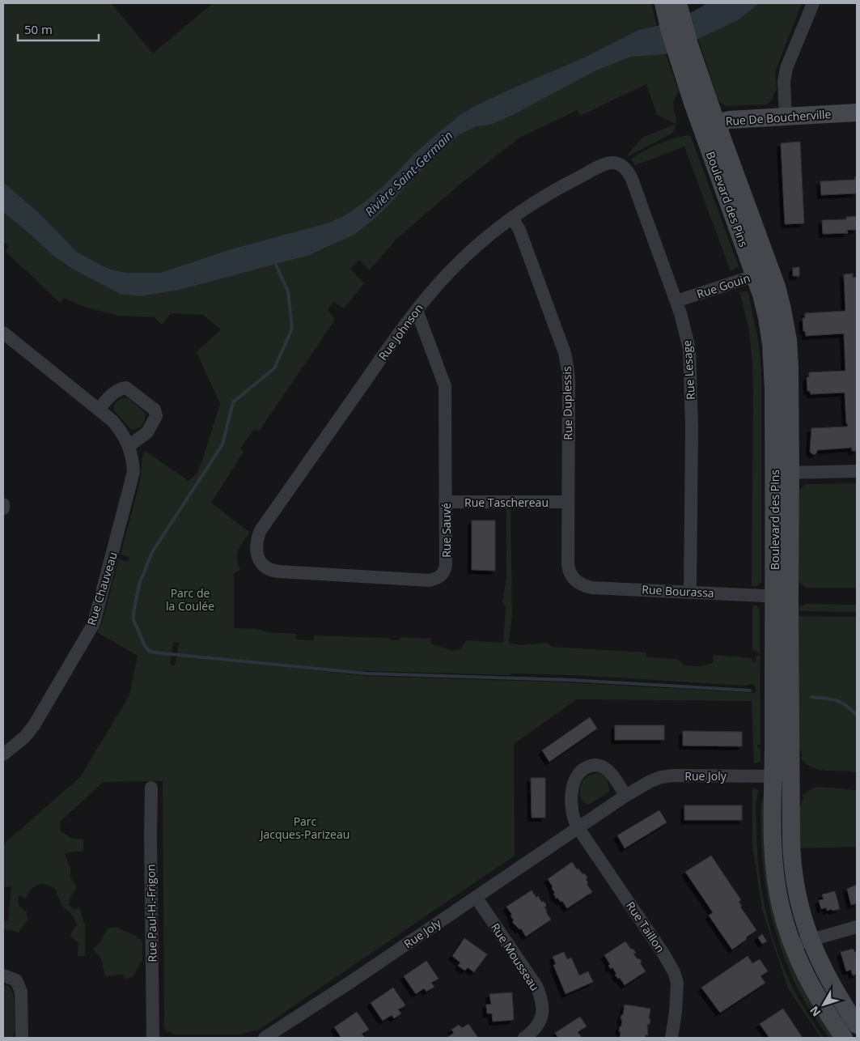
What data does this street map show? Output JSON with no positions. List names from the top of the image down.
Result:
{
  "streets": {
    "street": [
      "Rue De Boucherville",
      "Boulevard des Pins",
      "Rue Gouin",
      "Rue Johnson",
      "Rue Lesage",
      "Rue Duplessis",
      "Rue Taschereau",
      "Rue Sauvé",
      "Rue Chauveau",
      "Rue Bourassa",
      "Rue Joly",
      "Rue Paul-H.-Frigon",
      "Rue Taillon",
      "Rue Mousseau"
    ]
  },
  "crossings": [
    ["Rue De Boucherville", "Boulevard des Pins"],
    ["Boulevard des Pins", "Rue Gouin"],
    ["Boulevard des Pins", "Rue Bourassa"],
    ["Boulevard des Pins", "Rue Joly"],
    ["Rue Gouin", "Rue Lesage"],
    ["Rue Johnson", "Rue Lesage"],
    ["Rue Johnson", "Rue Duplessis"],
    ["Rue Johnson", "Rue Sauvé"],
    ["Rue Lesage", "Rue Bourassa"],
    ["Rue Duplessis", "Rue Taschereau"],
    ["Rue Duplessis", "Rue Bourassa"],
    ["Rue Taschereau", "Rue Sauvé"],
    ["Rue Joly", "Rue Taillon"],
    ["Rue Joly", "Rue Mousseau"]
  ],
  "water": ["Rivière Saint-Germain"],
  "parks": ["Parc de la Coulée", "Parc Jacques-Parizeau"],
  "scale_bar": "50 m",
  "north": "bottom left"
}
